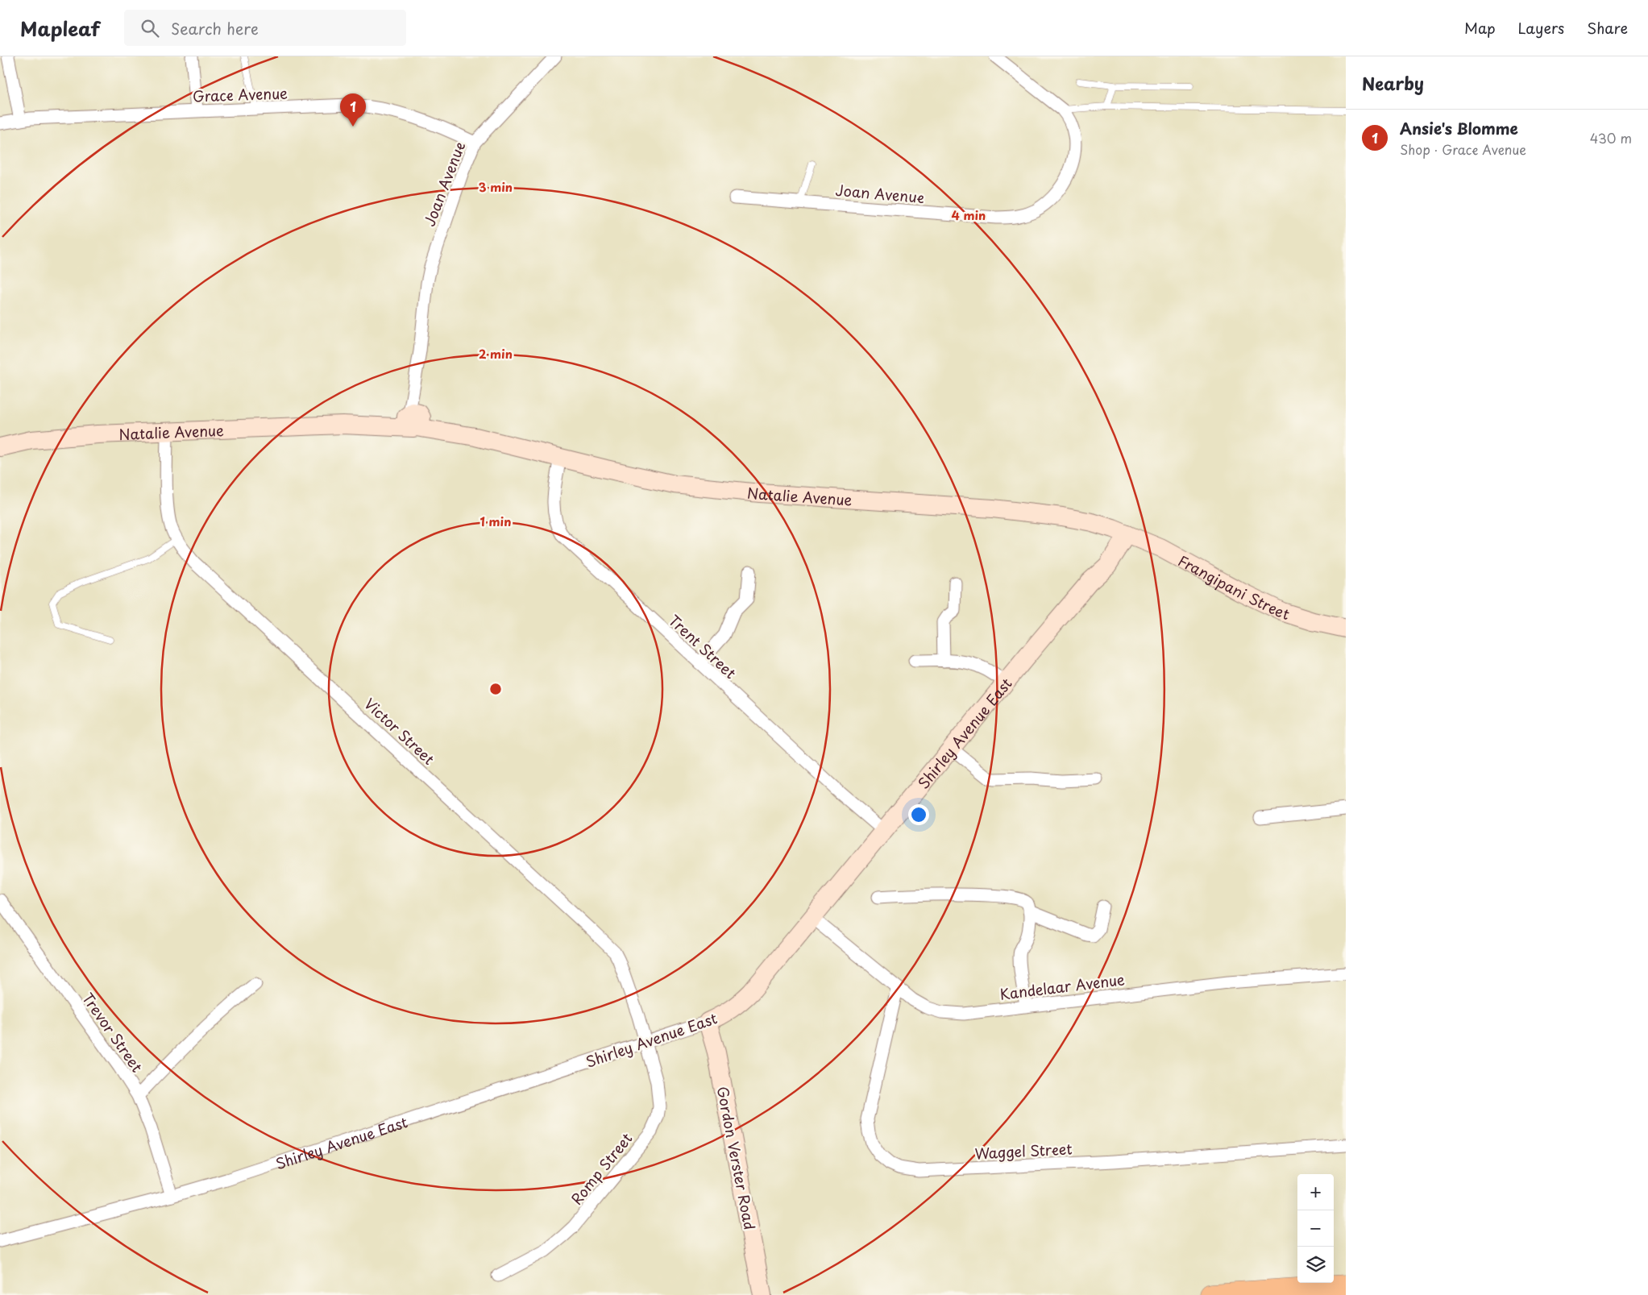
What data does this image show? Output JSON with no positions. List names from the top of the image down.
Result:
{
  "streets": {
    "street": [
      "Grace Avenue",
      "Joan Avenue",
      "Natalie Avenue",
      "Frangipani Street",
      "Trent Street",
      "Victor Street",
      "Shirley Avenue East",
      "Kandelaar Avenue",
      "Trevor Street",
      "Waggel Street",
      "Gordon Verster Road",
      "Romp Street"
    ]
  },
  "crossings": [
    ["Grace Avenue", "Joan Avenue"],
    ["Joan Avenue", "Natalie Avenue"],
    ["Natalie Avenue", "Frangipani Street"],
    ["Natalie Avenue", "Trent Street"],
    ["Natalie Avenue", "Victor Street"],
    ["Natalie Avenue", "Shirley Avenue East"],
    ["Frangipani Street", "Shirley Avenue East"],
    ["Trent Street", "Shirley Avenue East"],
    ["Victor Street", "Shirley Avenue East"],
    ["Victor Street", "Romp Street"],
    ["Shirley Avenue East", "Kandelaar Avenue"],
    ["Shirley Avenue East", "Trevor Street"],
    ["Shirley Avenue East", "Gordon Verster Road"],
    ["Shirley Avenue East", "Romp Street"],
    ["Kandelaar Avenue", "Waggel Street"]
  ],
  "page": {
    "header": "Mapleaf",
    "search": "Search here",
    "nav": ["Map", "Layers", "Share"],
    "heading": "Nearby",
    "pins": "1",
    "list": [
      {
        "mark": "1",
        "name": "Ansie's Blomme",
        "note": "Shop · Grace Avenue",
        "value": "430 m"
      }
    ],
    "map_buttons": ["+", "−"]
  },
  "rings": [
    "3 min",
    "4 min",
    "2 min",
    "1 min"
  ]
}
